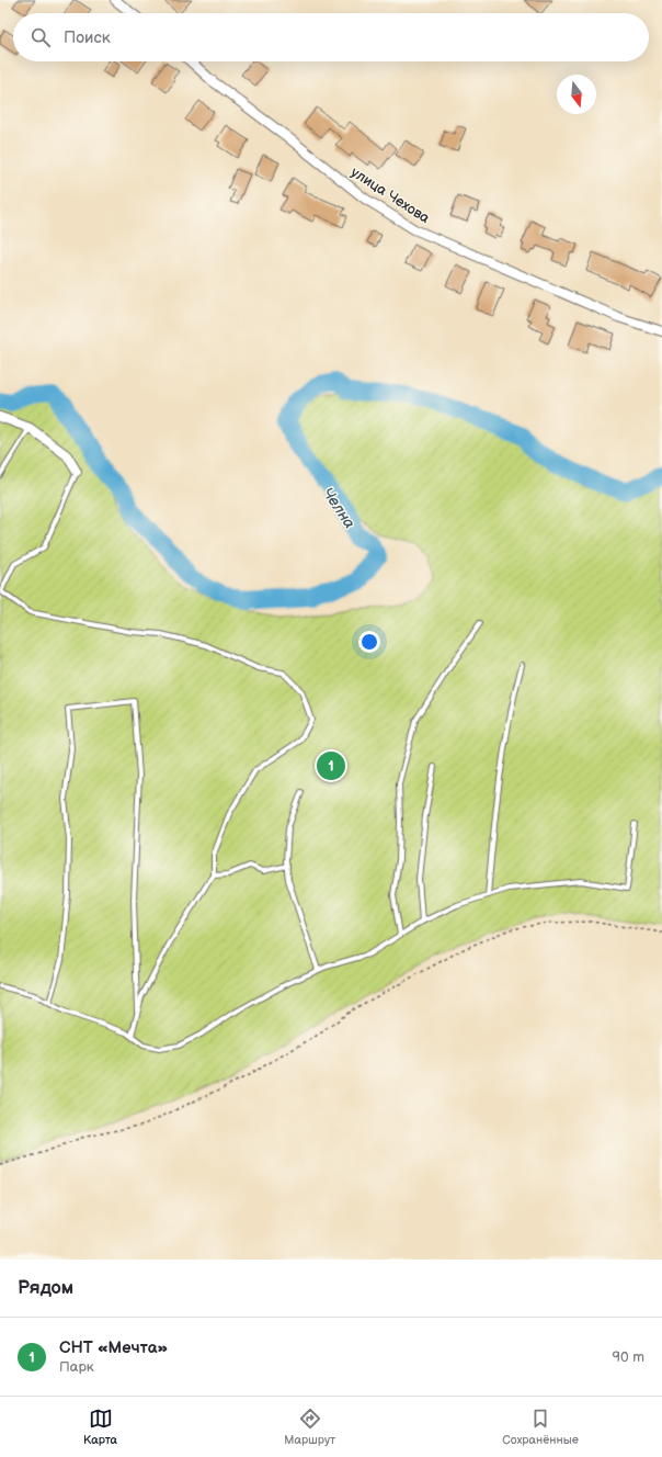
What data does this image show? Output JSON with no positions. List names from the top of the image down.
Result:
{
  "streets": {
    "street": ["улица Чехова"]
  },
  "water": ["Челна"],
  "north": "bottom",
  "page": {
    "search": "Поиск",
    "pins": "1",
    "heading": "Рядом",
    "list": [
      {
        "mark": "1",
        "name": "СНТ «Мечта»",
        "note": "Парк",
        "value": "90 m"
      }
    ],
    "nav": ["Карта", "Маршрут", "Сохранённые"]
  }
}
